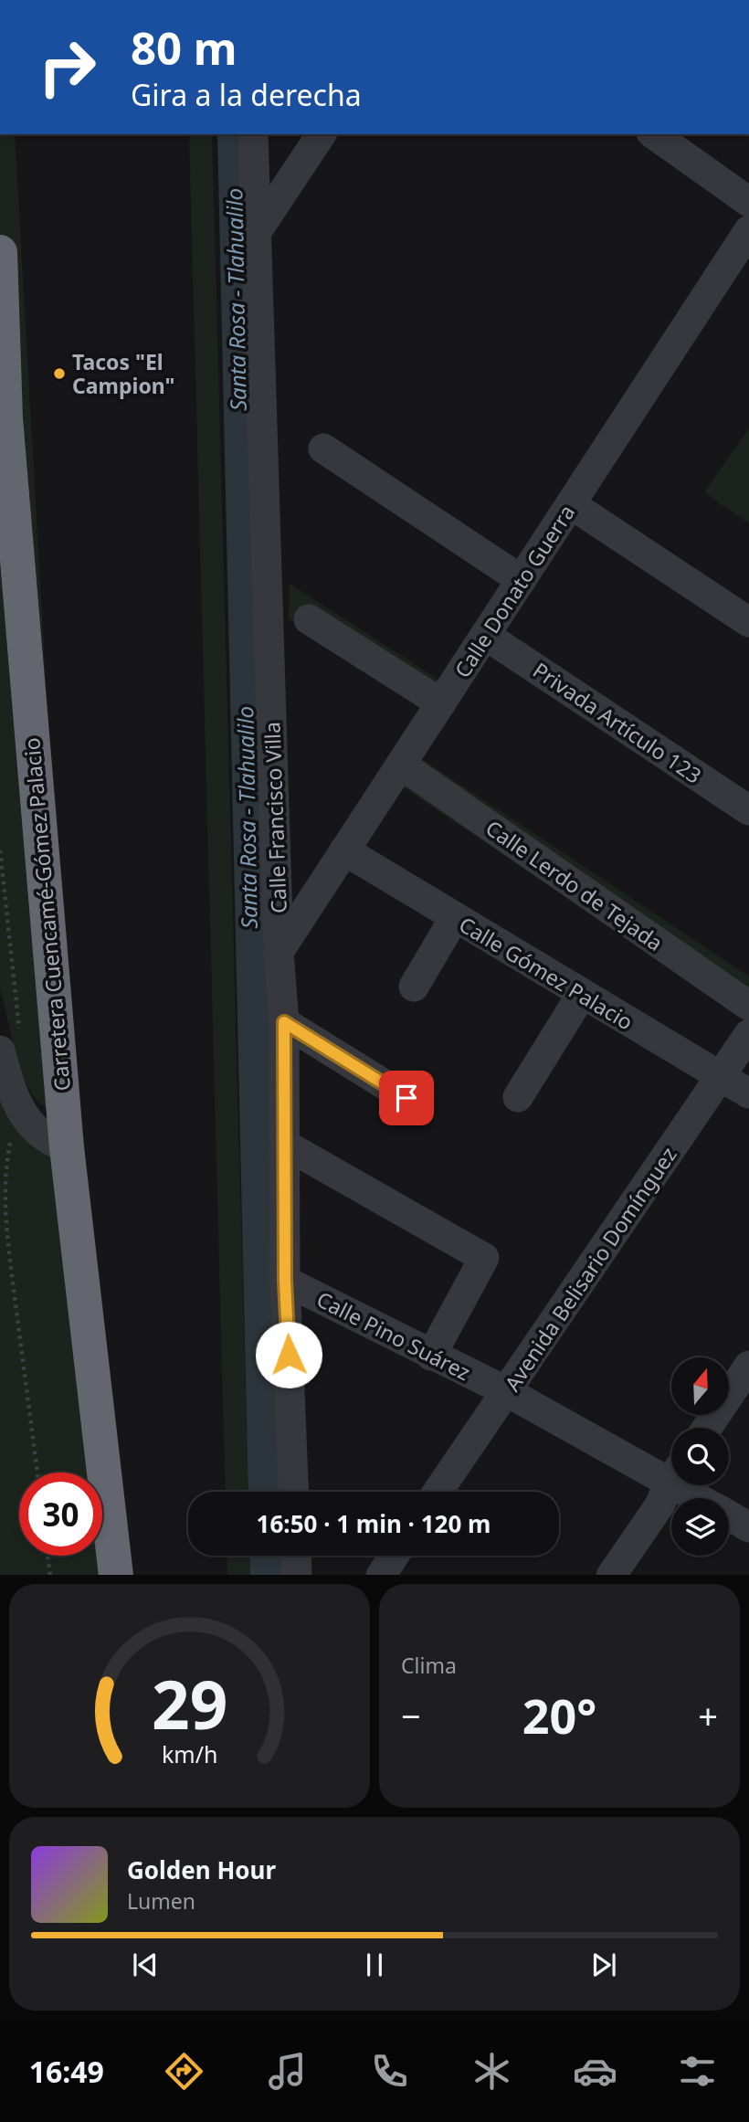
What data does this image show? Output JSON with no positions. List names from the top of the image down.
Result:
{
  "streets": {
    "highway": ["Carretera Cuencamé-Gómez Palacio"],
    "street": [
      "Calle Donato Guerra",
      "Privada Artículo 123",
      "Calle Francisco Villa",
      "Calle Lerdo de Tejada",
      "Calle Gómez Palacio",
      "Avenida Belisario Domínguez",
      "Calle Pino Suárez"
    ]
  },
  "crossings": [
    ["Calle Donato Guerra", "Privada Artículo 123"],
    ["Calle Donato Guerra", "Calle Francisco Villa"],
    ["Calle Donato Guerra", "Calle Lerdo de Tejada"],
    ["Calle Donato Guerra", "Calle Gómez Palacio"],
    ["Calle Francisco Villa", "Calle Pino Suárez"],
    ["Calle Gómez Palacio", "Avenida Belisario Domínguez"],
    ["Avenida Belisario Domínguez", "Calle Pino Suárez"]
  ],
  "water": ["Santa Rosa - Tlahualilo"],
  "places": ["Tacos \"El Campion\""],
  "north": "top",
  "page": {
    "turn": ["80 m", "Gira a la derecha"],
    "limit": "30",
    "trip": "16:50 · 1 min · 120 m",
    "tile": "Clima",
    "heat": ["−", "20°", "+"],
    "song": ["Golden Hour", "Lumen"],
    "tabs": "16:49",
    "gauge": ["29", "km/h"]
  }
}
